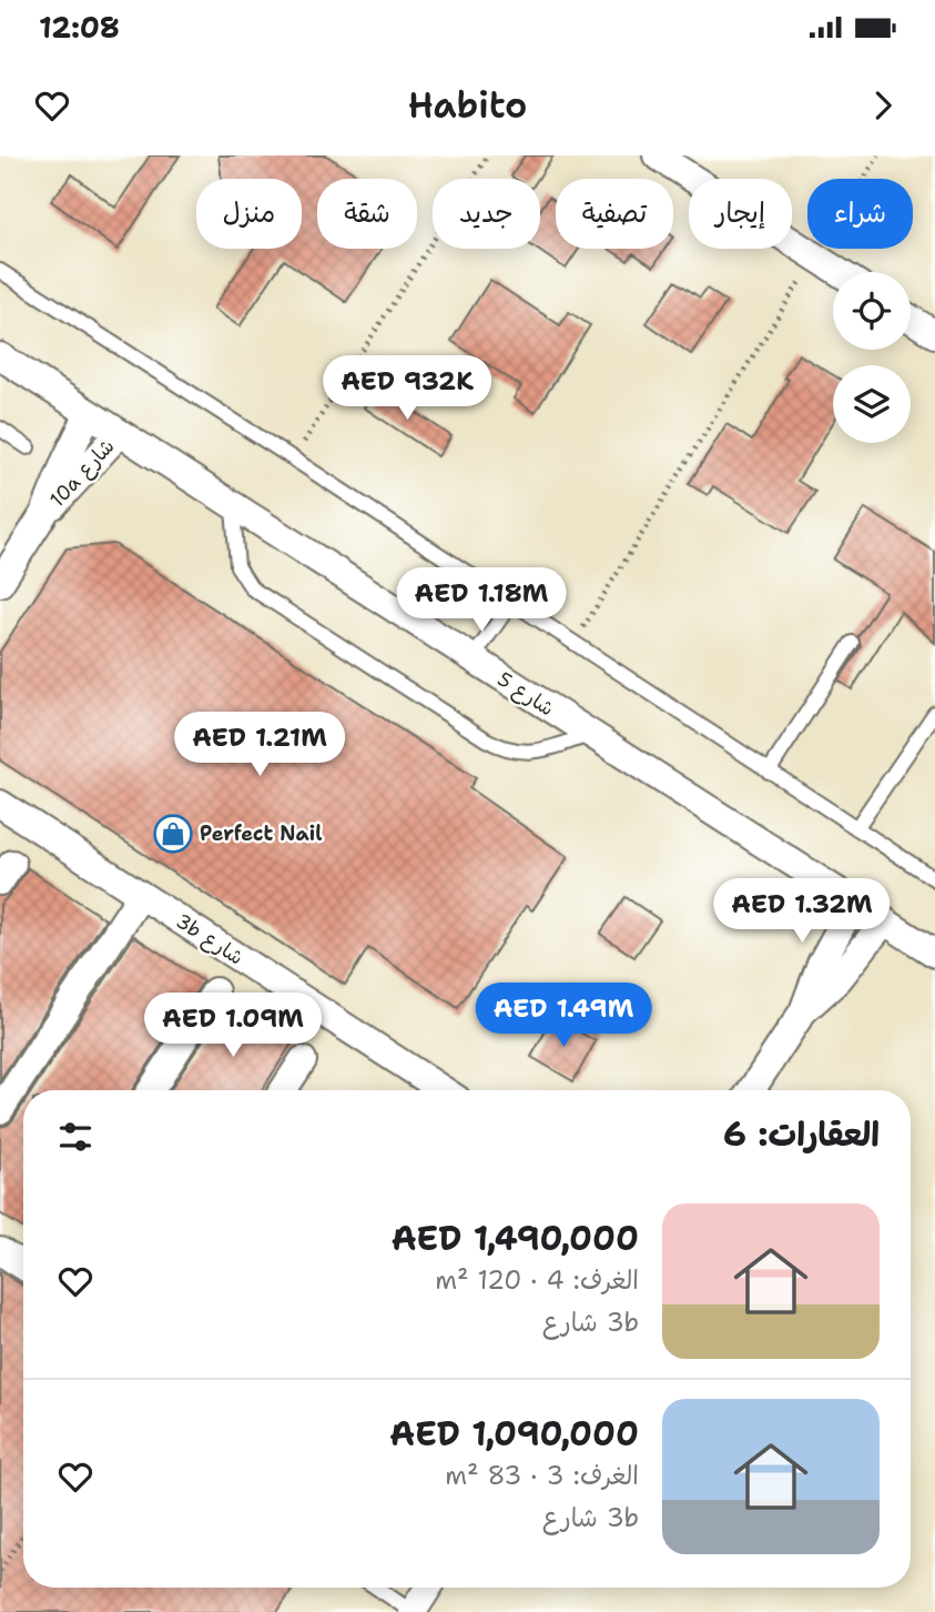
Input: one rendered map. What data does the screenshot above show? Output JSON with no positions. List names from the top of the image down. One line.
{"streets":{"street":["10a شارع","شارع 5","3b شارع"]},"crossings":[["10a شارع","شارع 5"]],"places":{"shop":["Perfect Nail"]},"page":{"status":"12:08","header":"Habito","chip":["شراء","إيجار","تصفية","جديد","شقة","منزل"],"price":["AED 932K","AED 1.18M","AED 1.21M","AED 1.32M","AED 1.49M","AED 1.09M"],"heading":"العقارات: 6","list":[{"name":"AED 1,490,000","note":"الغرف: 4 · 120 m² · 3b شارع"},{"name":"AED 1,090,000","note":"الغرف: 3 · 83 m² · 3b شارع"}]}}
